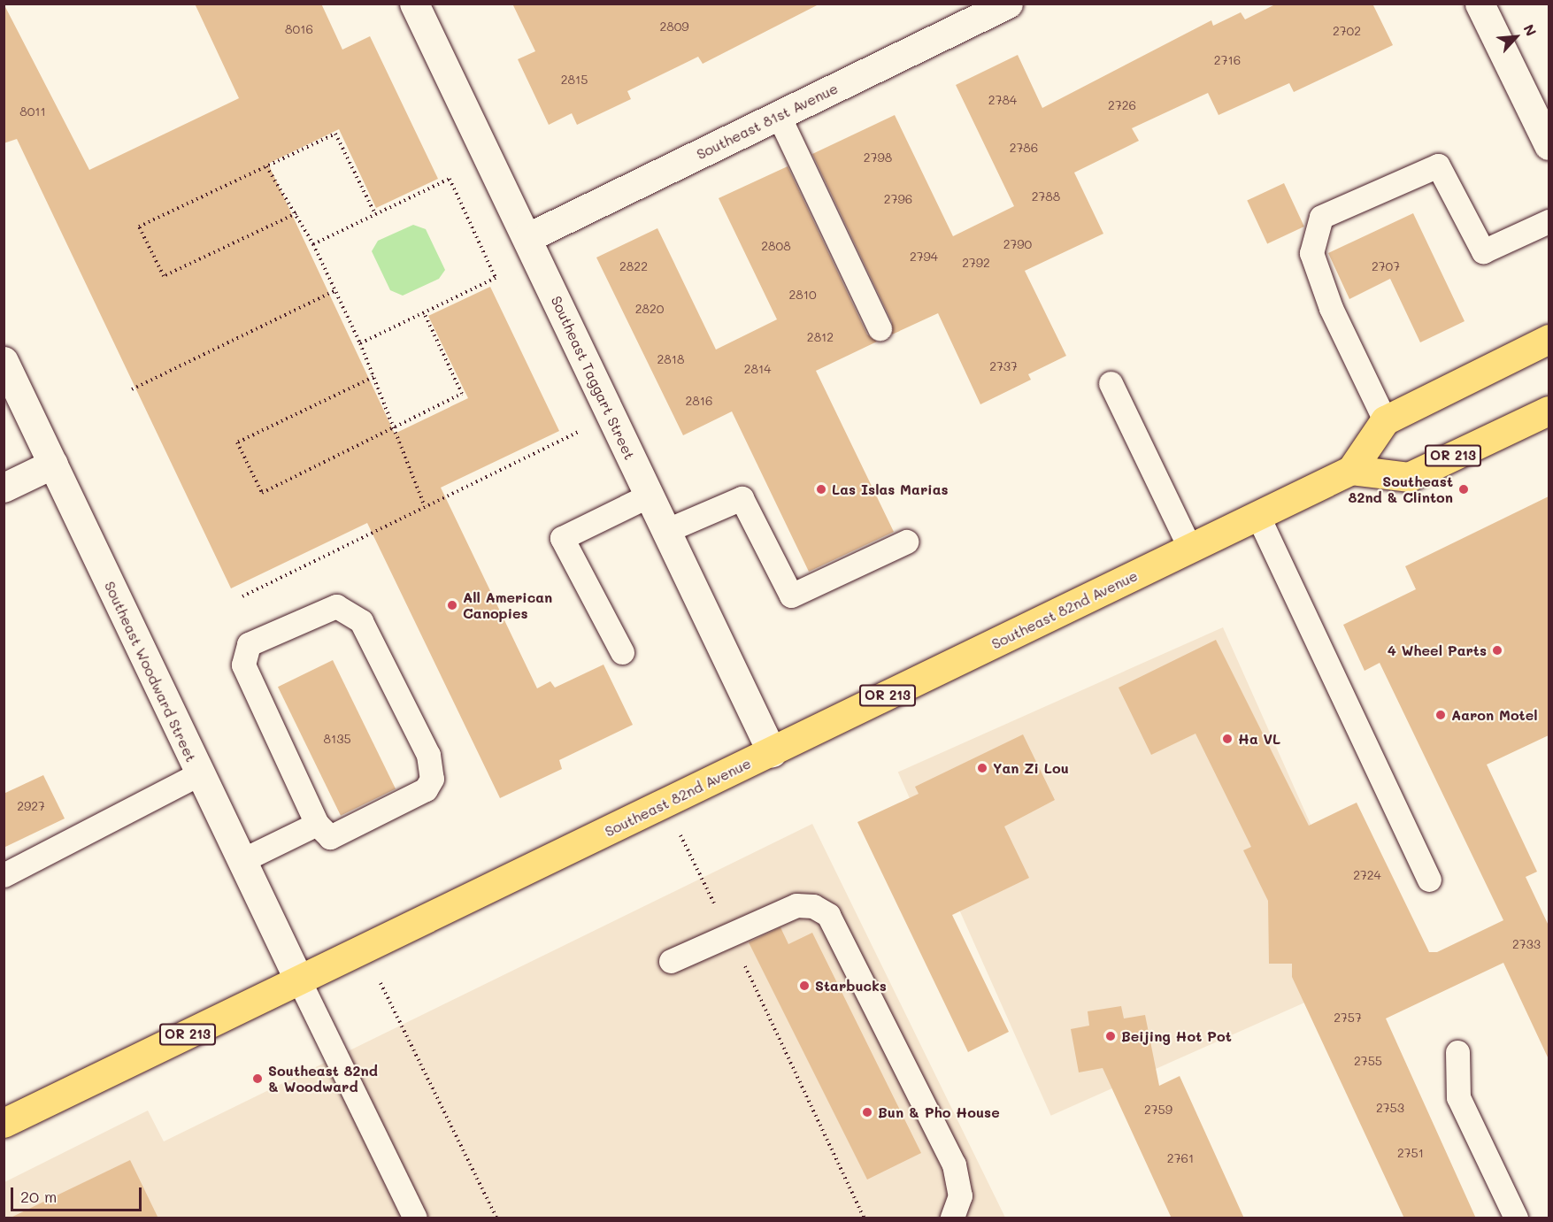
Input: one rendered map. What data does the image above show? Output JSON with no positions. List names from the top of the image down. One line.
{"streets":{"main road":["OR 213","Southeast 82nd Avenue"],"street":["Southeast 81st Avenue","Southeast Taggart Street","Southeast Woodward Street"]},"crossings":[["Southeast 81st Avenue","Southeast Taggart Street"],["Southeast Taggart Street","Southeast 82nd Avenue"],["OR 213","Southeast 82nd Avenue"],["Southeast 82nd Avenue","Southeast Woodward Street"]],"places":["Las Islas Marias","Southeast 82nd & Clinton","All American Canopies","4 Wheel Parts","Aaron Motel","Ha VL","Yan Zi Lou","Starbucks","Beijing Hot Pot","Southeast 82nd & Woodward","Bun & Pho House"],"house_numbers":["2809","8016","2702","2716","2815","2784","2726","8011","2786","2798","2788","2796","2790","2808","2794","2792","2822","2707","2810","2820","2812","2818","2737","2814","2816","8135","2927","2724","2733","2757","2755","2753","2759","2751","2761"],"scale_bar":"20 m","north":"top right"}
